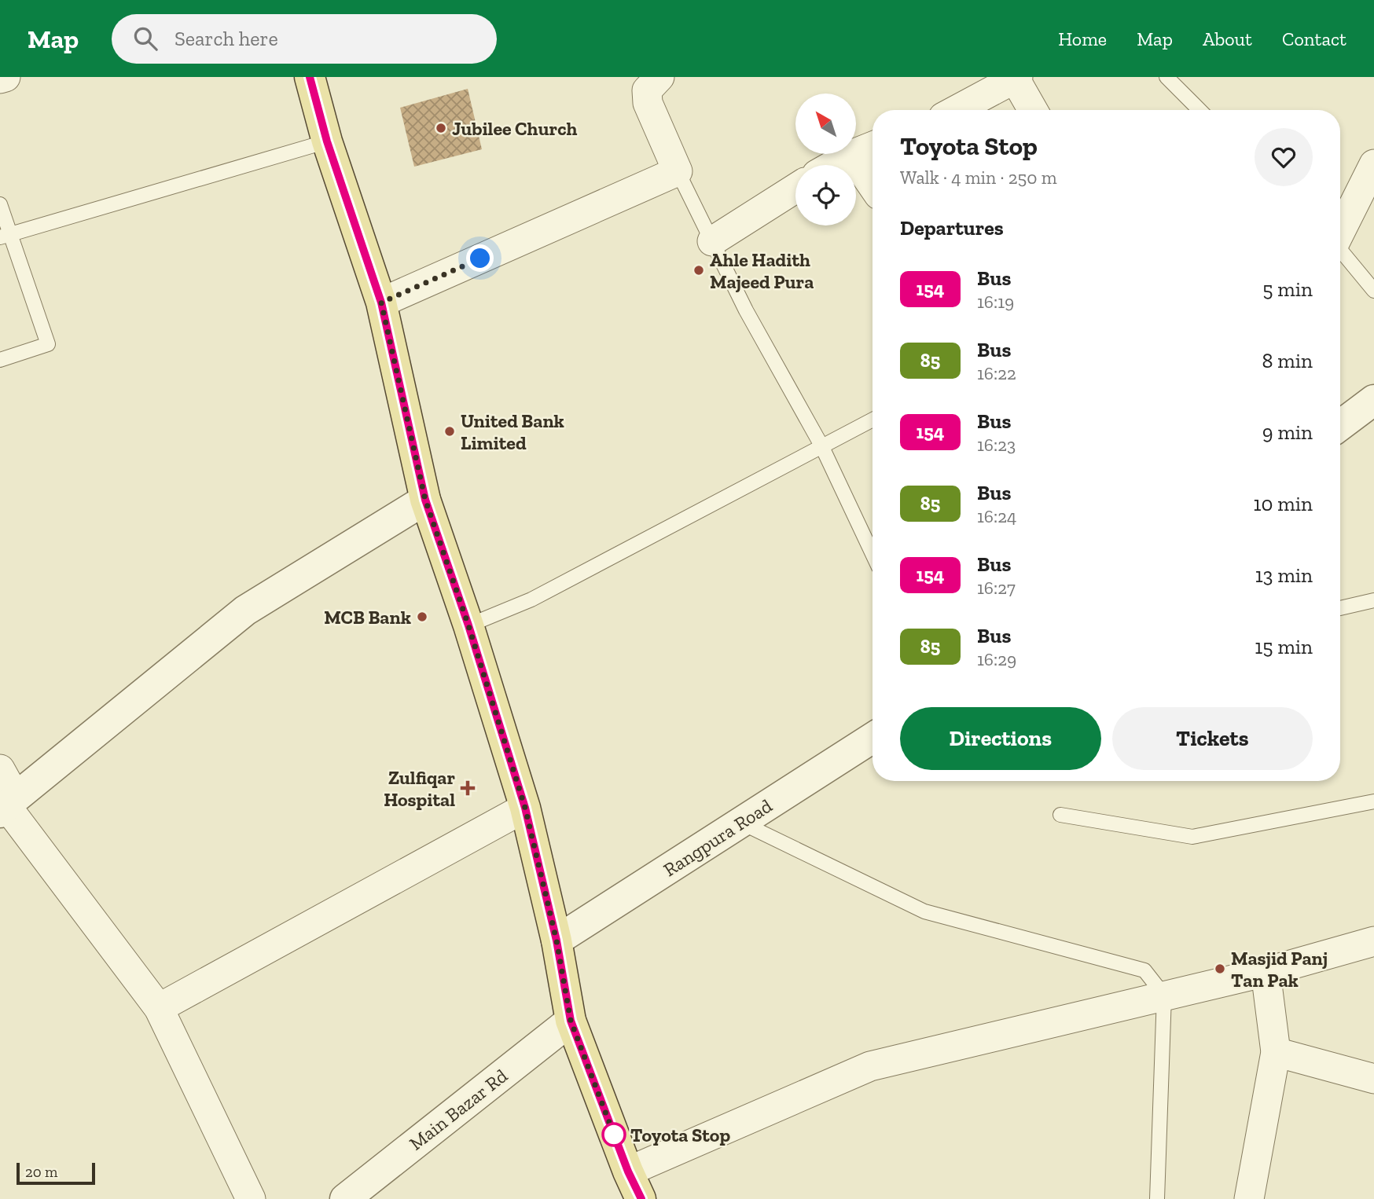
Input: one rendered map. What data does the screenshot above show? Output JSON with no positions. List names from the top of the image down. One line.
{"streets":{"street":["Rangpura Road","Main Bazar Rd"]},"places":{"other":["Jubilee Church","Ahle Hadith Majeed Pura","United Bank Limited","MCB Bank","Masjid Panj Tan Pak","Toyota Stop"],"health":["Zulfiqar Hospital"]},"lines":["bus line 154"],"scale_bar":"20 m","north":"top left","page":{"header":"Map","search":"Search here","nav":["Home","Map","About","Contact"],"heading":[["Toyota Stop","Walk · 4 min · 250 m"],"Departures"],"list":[{"mark":"154","name":"Bus","note":"16:19","value":"5 min"},{"mark":"85","name":"Bus","note":"16:22","value":"8 min"},{"mark":"154","name":"Bus","note":"16:23","value":"9 min"},{"mark":"85","name":"Bus","note":"16:24","value":"10 min"},{"mark":"154","name":"Bus","note":"16:27","value":"13 min"},{"mark":"85","name":"Bus","note":"16:29","value":"15 min"}],"buttons":["Directions","Tickets"],"scale":"20 m"}}
